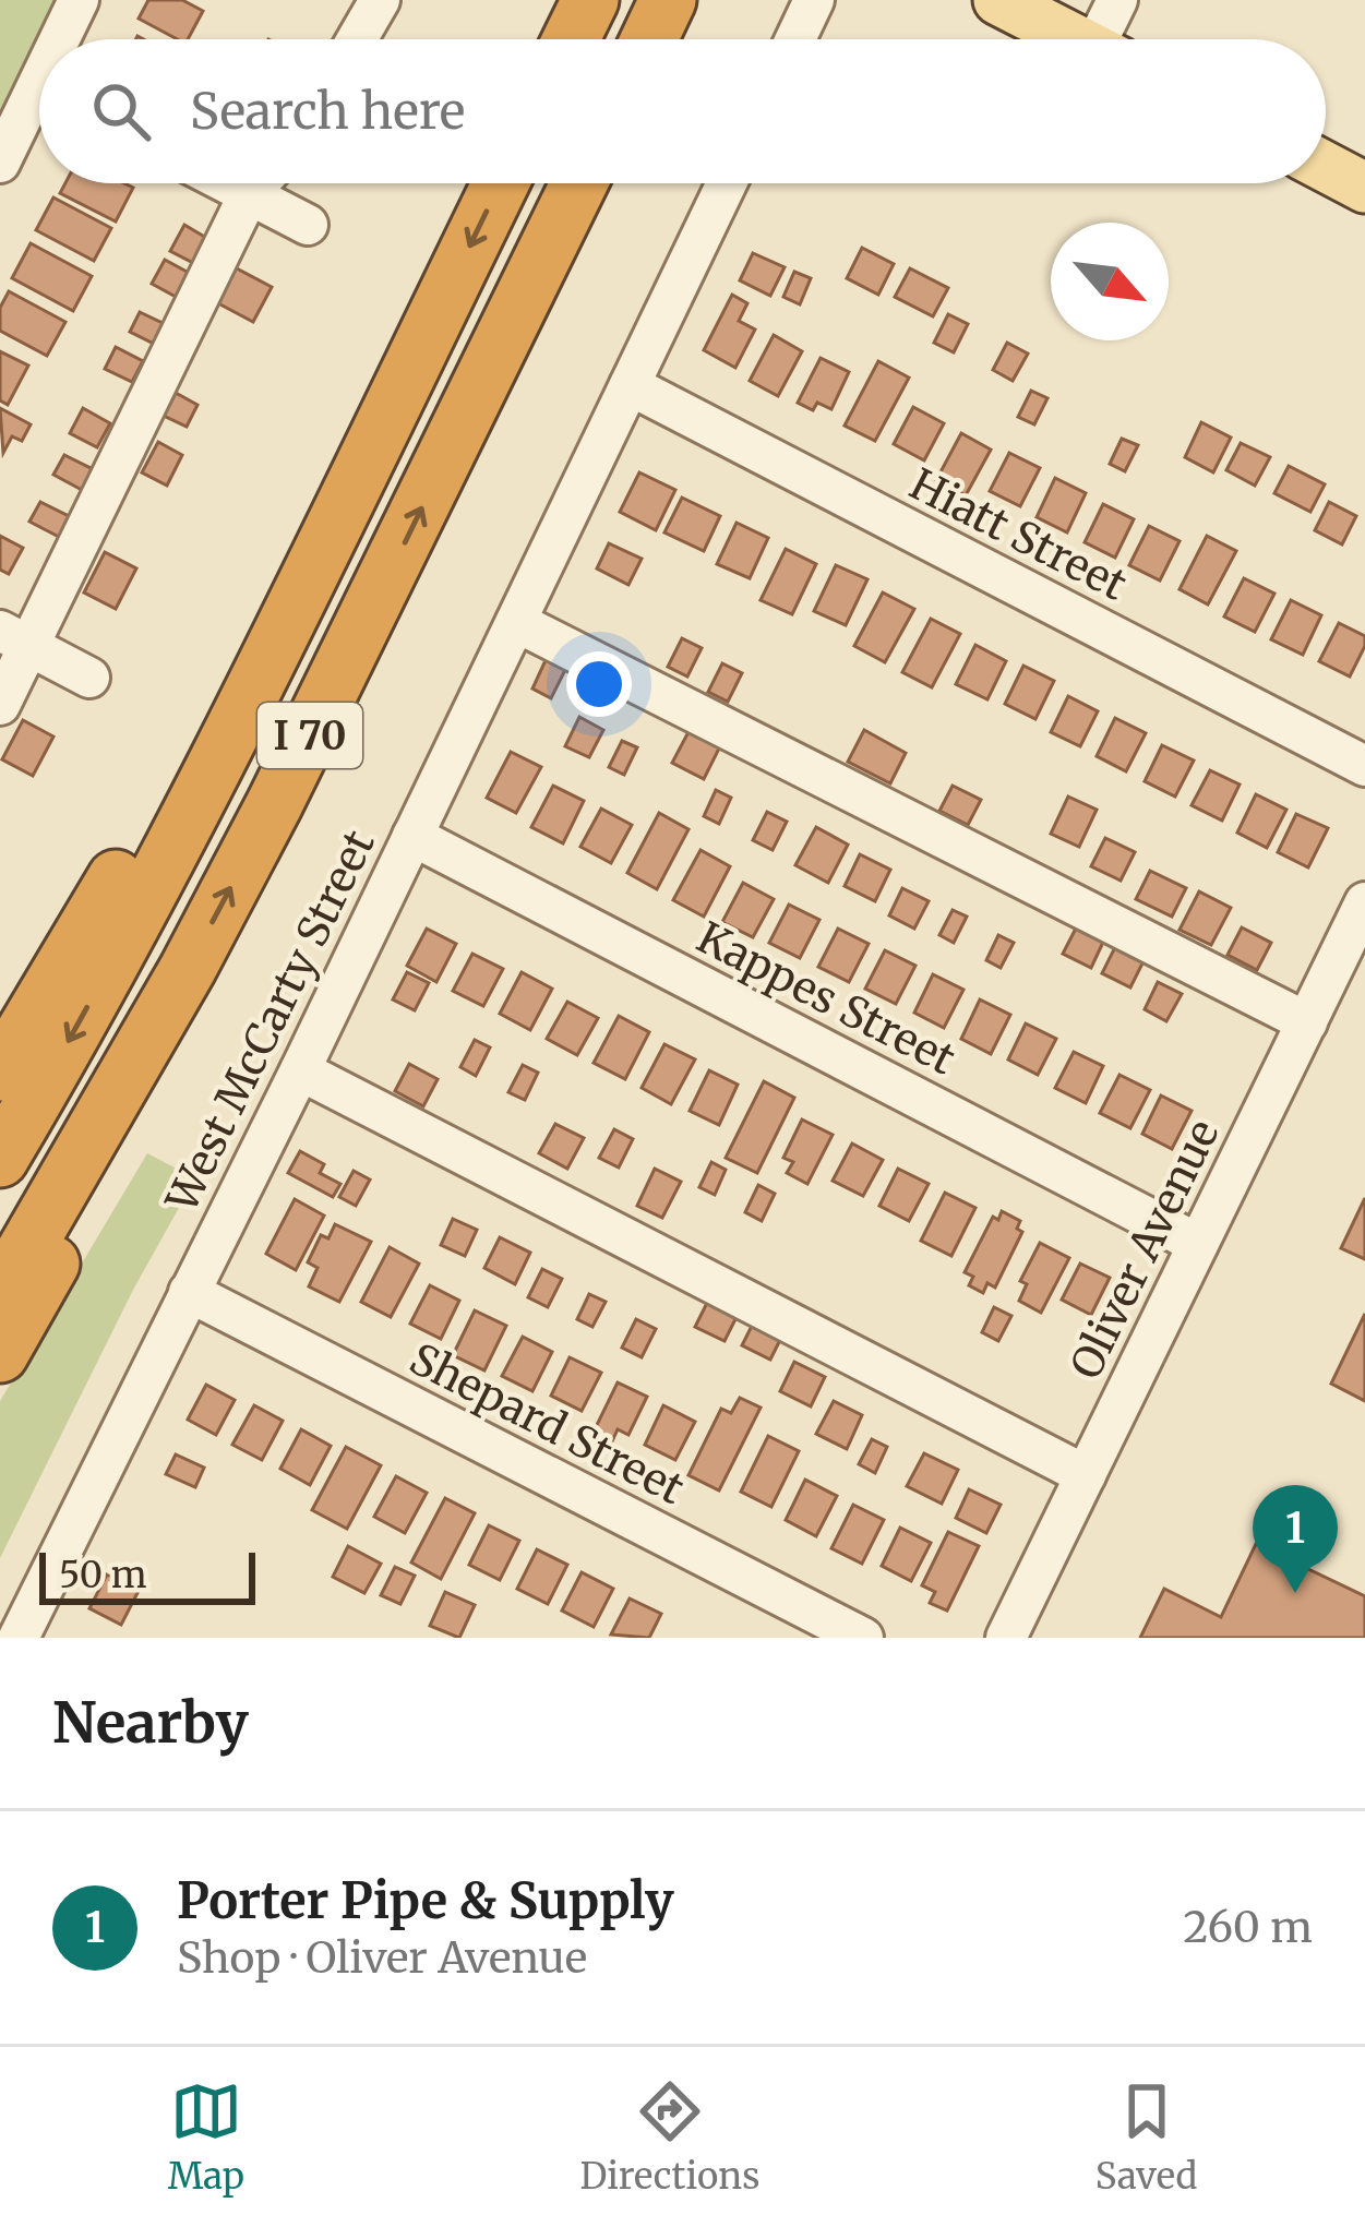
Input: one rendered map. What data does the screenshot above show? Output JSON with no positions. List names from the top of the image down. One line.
{"streets":{"highway":["I 70"],"street":["Hiatt Street","Kappes Street","West McCarty Street","Oliver Avenue","Shepard Street"]},"crossings":[["Hiatt Street","West McCarty Street"],["Kappes Street","West McCarty Street"],["Kappes Street","Oliver Avenue"],["West McCarty Street","Shepard Street"]],"scale_bar":"50 m","north":"bottom right","page":{"search":"Search here","pins":"1","scale":"50 m","heading":"Nearby","list":[{"mark":"1","name":"Porter Pipe & Supply","note":"Shop · Oliver Avenue","value":"260 m"}],"nav":["Map","Directions","Saved"]}}
